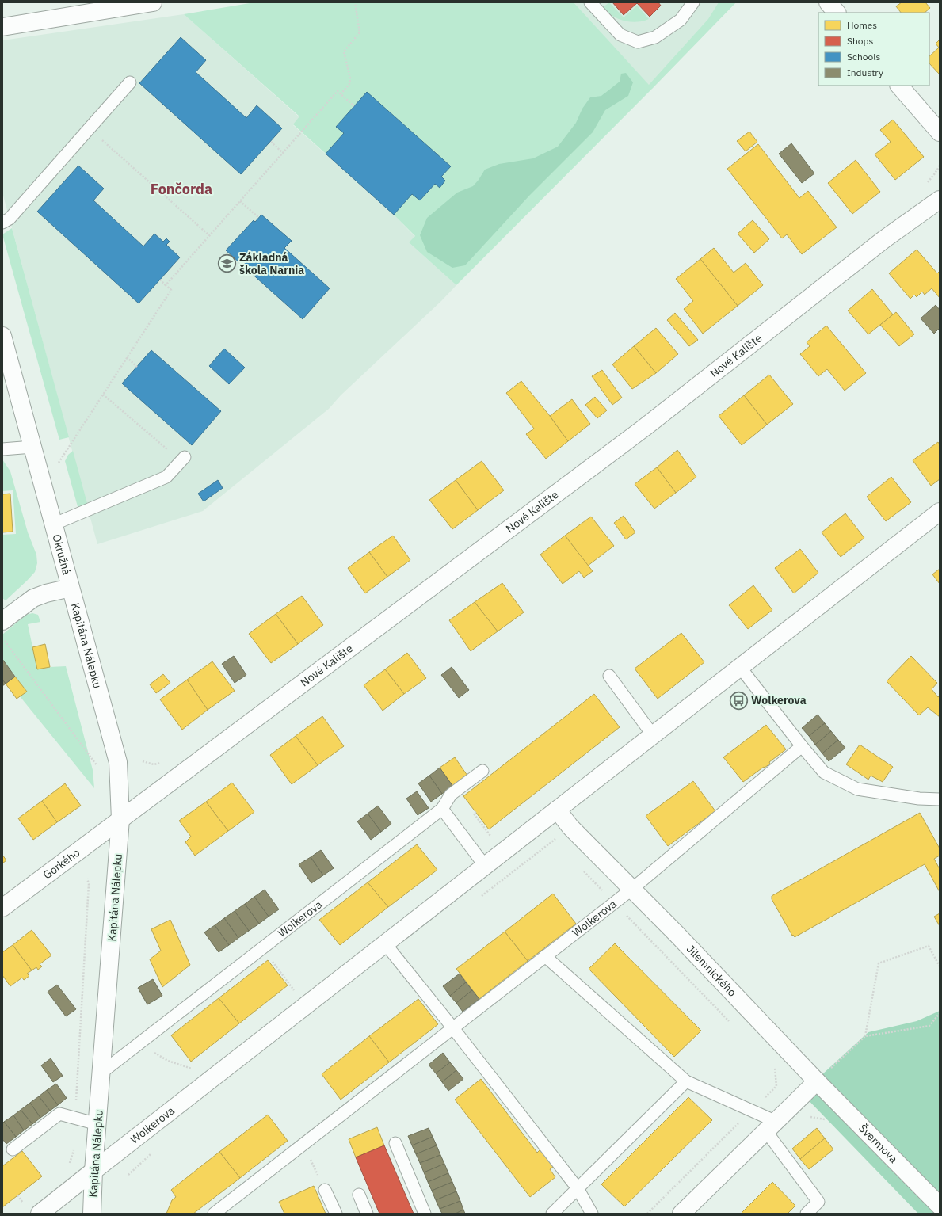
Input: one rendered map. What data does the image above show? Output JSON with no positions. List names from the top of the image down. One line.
{"streets":{"street":["Nové Kalište","Okružná","Kapitána Nálepku","Gorkého","Wolkerova","Jilemnického","Švermova"]},"crossings":[["Nové Kalište","Kapitána Nálepku"],["Nové Kalište","Gorkého"],["Okružná","Kapitána Nálepku"],["Kapitána Nálepku","Gorkého"],["Kapitána Nálepku","Wolkerova"],["Wolkerova","Jilemnického"],["Jilemnického","Švermova"]],"districts":["Fončorda"],"places":{"school or university":["Základná škola Narnia"],"bus stop":["Wolkerova"]},"legend":["Homes","Shops","Schools","Industry"]}
